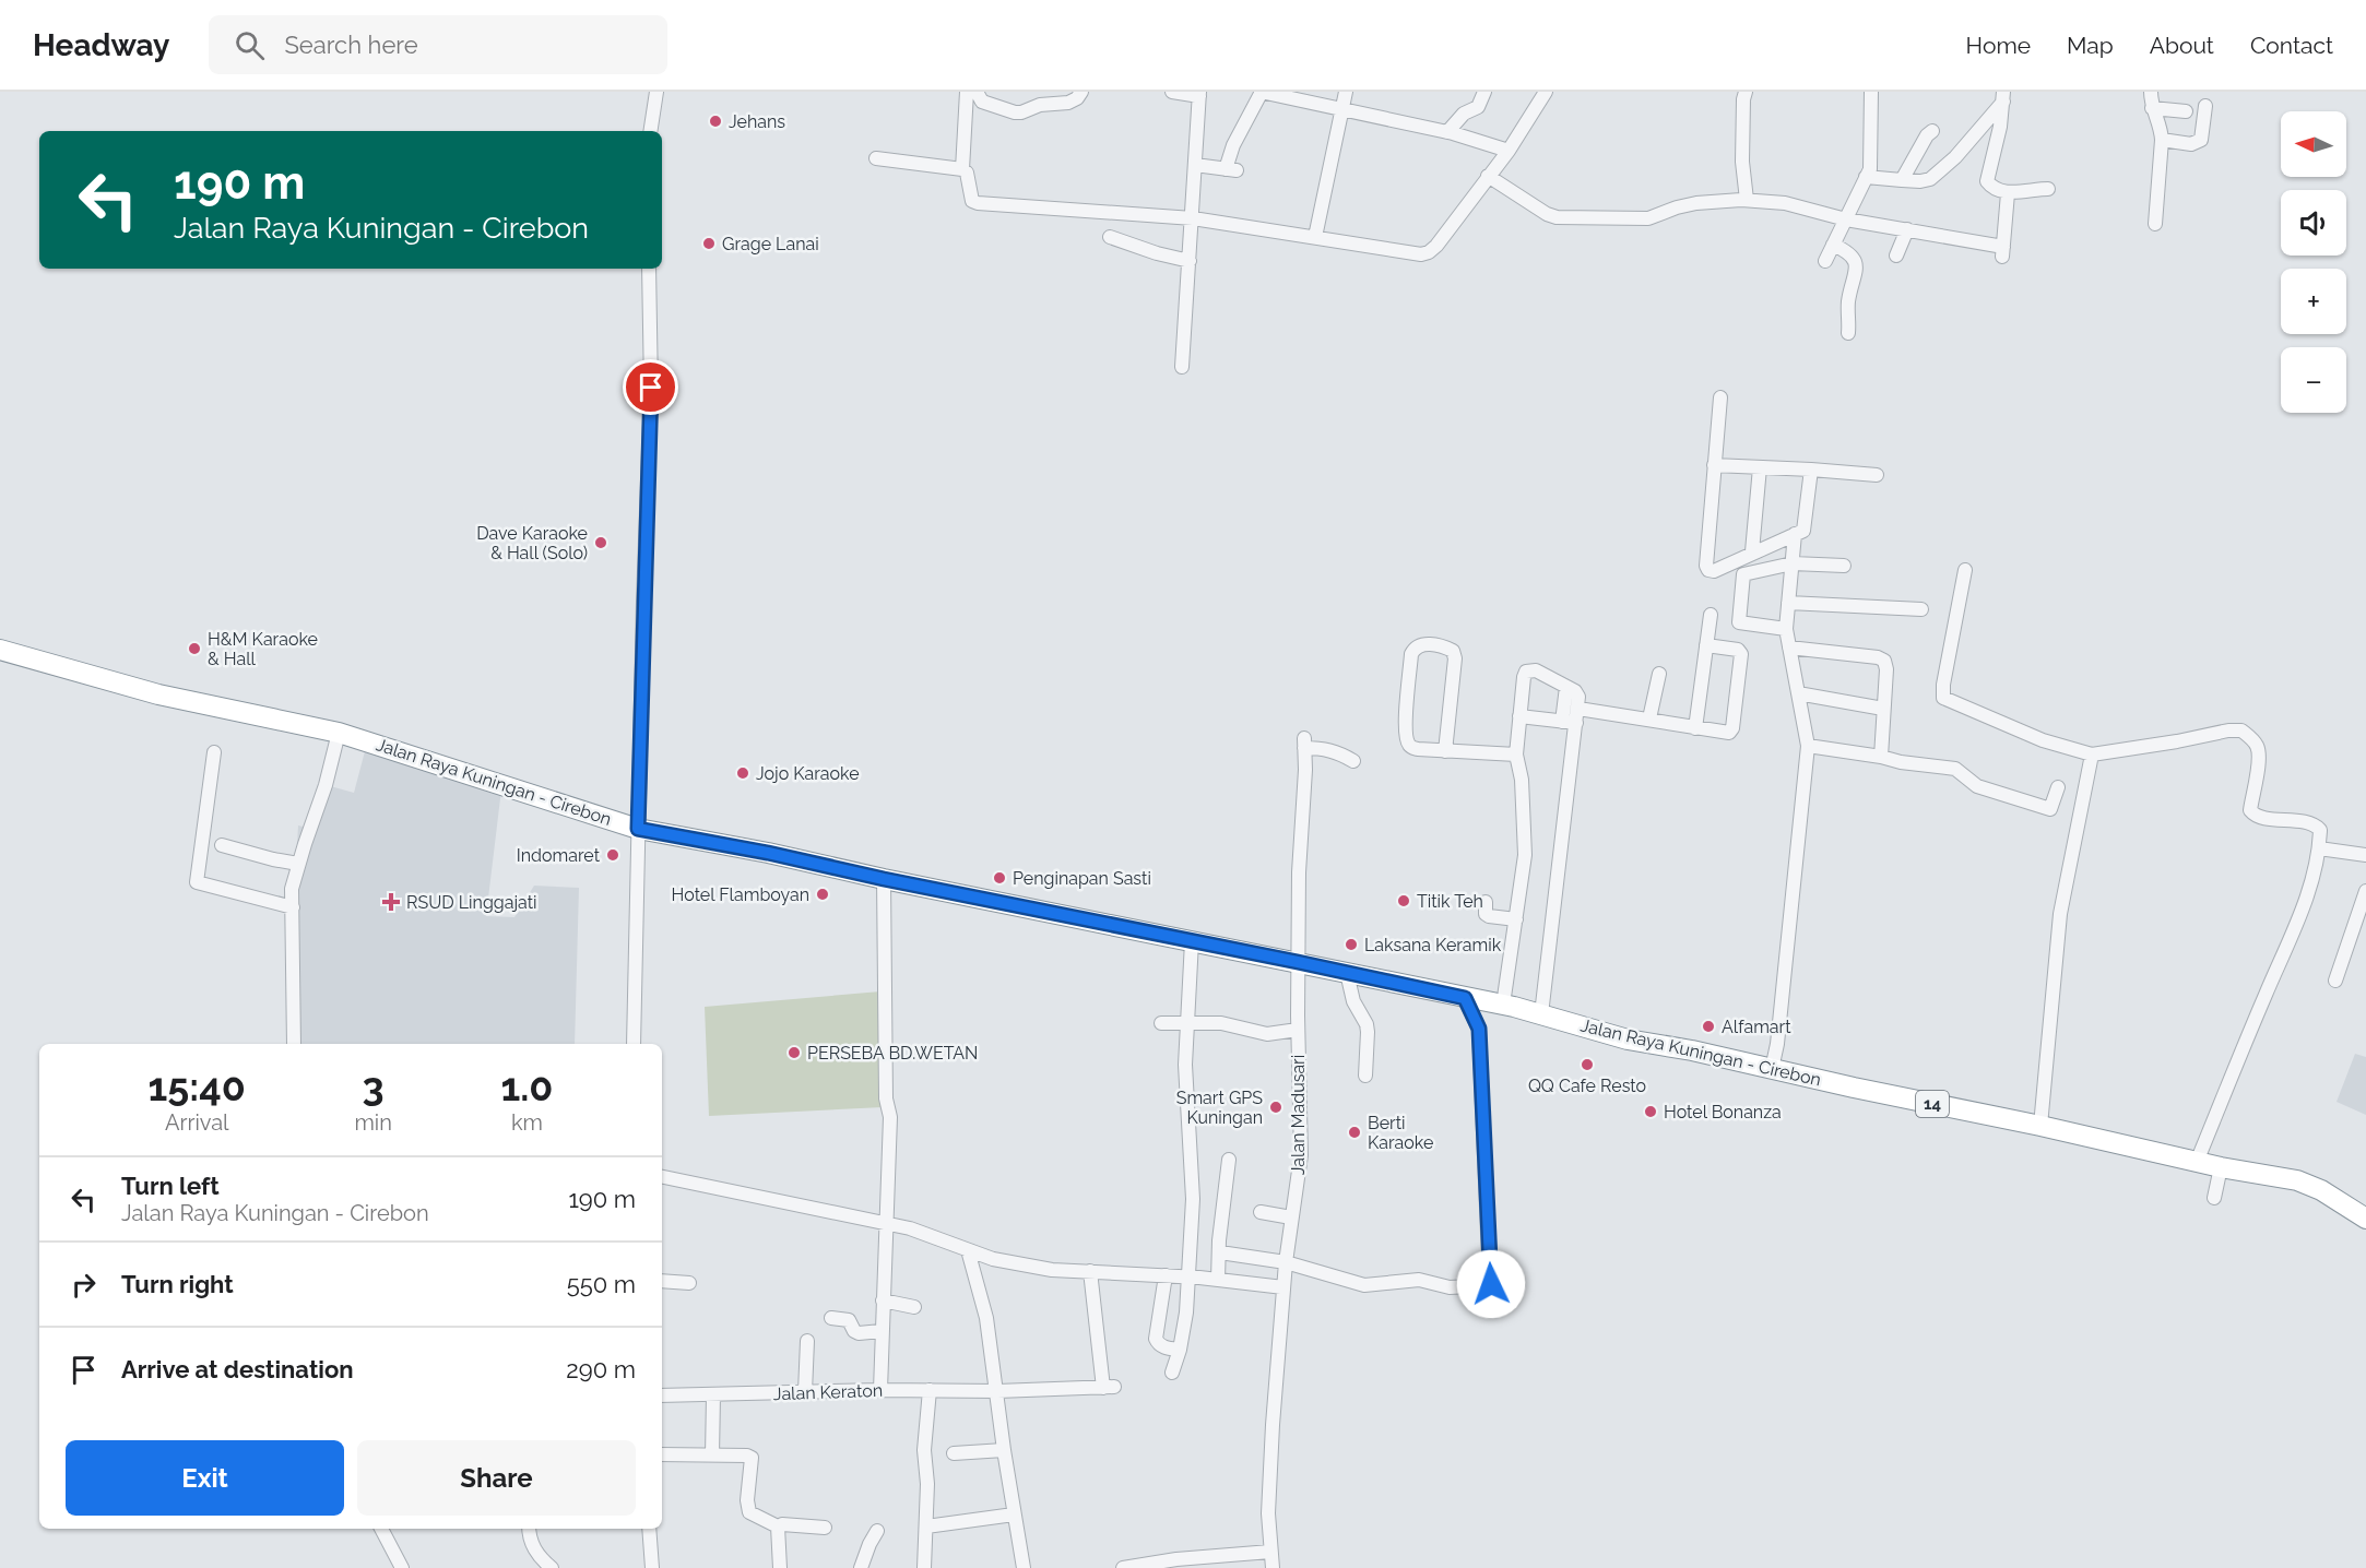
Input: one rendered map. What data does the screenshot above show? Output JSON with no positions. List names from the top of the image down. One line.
{"streets":{"highway":["Jalan Raya Kuningan - Cirebon","14"],"street":["Jalan Madusari","Jalan Keraton"]},"crossings":[["Jalan Raya Kuningan - Cirebon","Jalan Madusari"]],"places":{"other":["Jehans","Grage Lanai","Dave Karaoke & Hall (Solo)","H&M Karaoke & Hall","Jojo Karaoke","Indomaret","Penginapan Sasti","Hotel Flamboyan","Titik Teh","Laksana Keramik","Alfamart","PERSEBA BD.WETAN","QQ Cafe Resto","Smart GPS Kuningan","Hotel Bonanza","Berti Karaoke"],"health":["RSUD Linggajati"]},"north":"left","page":{"header":"Headway","search":"Search here","nav":["Home","Map","About","Contact"],"map_buttons":["+","−"],"turn":["190 m","Jalan Raya Kuningan - Cirebon"],"eta":["15:40","Arrival","3","min","1.0","km"],"list":[{"name":"Turn left","note":"Jalan Raya Kuningan - Cirebon","value":"190 m"},{"name":"Turn right","value":"550 m"},{"name":"Arrive at destination","value":"290 m"}],"buttons":["Exit","Share"]}}
